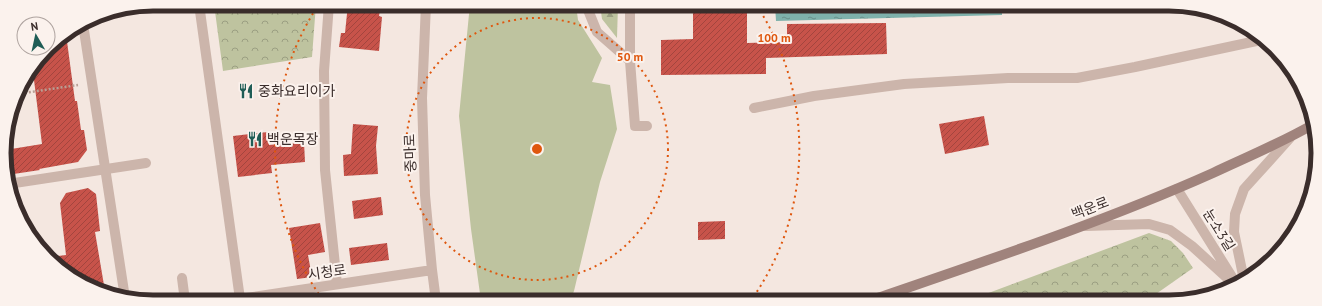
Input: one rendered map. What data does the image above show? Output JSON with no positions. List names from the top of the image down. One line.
{"streets":{"main road":["백운로"],"street":["중마로","눈소3길","시청로"]},"crossings":[["중마로","시청로"],["백운로","눈소3길"]],"places":{"restaurant":["중화요리이가","백운목장"]},"north":"top","rings":["100 m","50 m"]}
